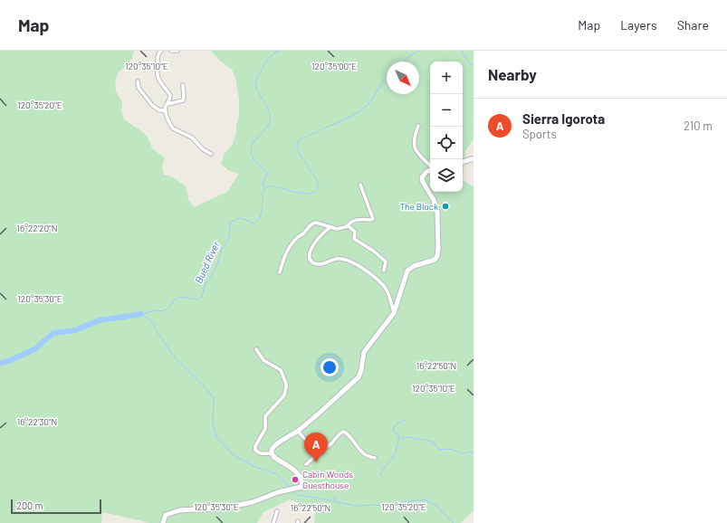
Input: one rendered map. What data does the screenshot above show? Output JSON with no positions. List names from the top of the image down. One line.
{"water":["Bued River"],"places":["The Block","Cabin Woods Guesthouse"],"scale_bar":"200 m","north":"bottom right","page":{"header":"Map","nav":["Map","Layers","Share"],"heading":"Nearby","map_buttons":["+","−"],"list":[{"mark":"A","name":"Sierra Igorota","note":"Sports","value":"210 m"}],"pins":"A","scale":"200 m"},"coordinates":["120°35'10\"E","120°35'00\"E","120°35'20\"E","16°22'20\"N","120°35'30\"E","16°22'50\"N","16°22'30\"N"]}
